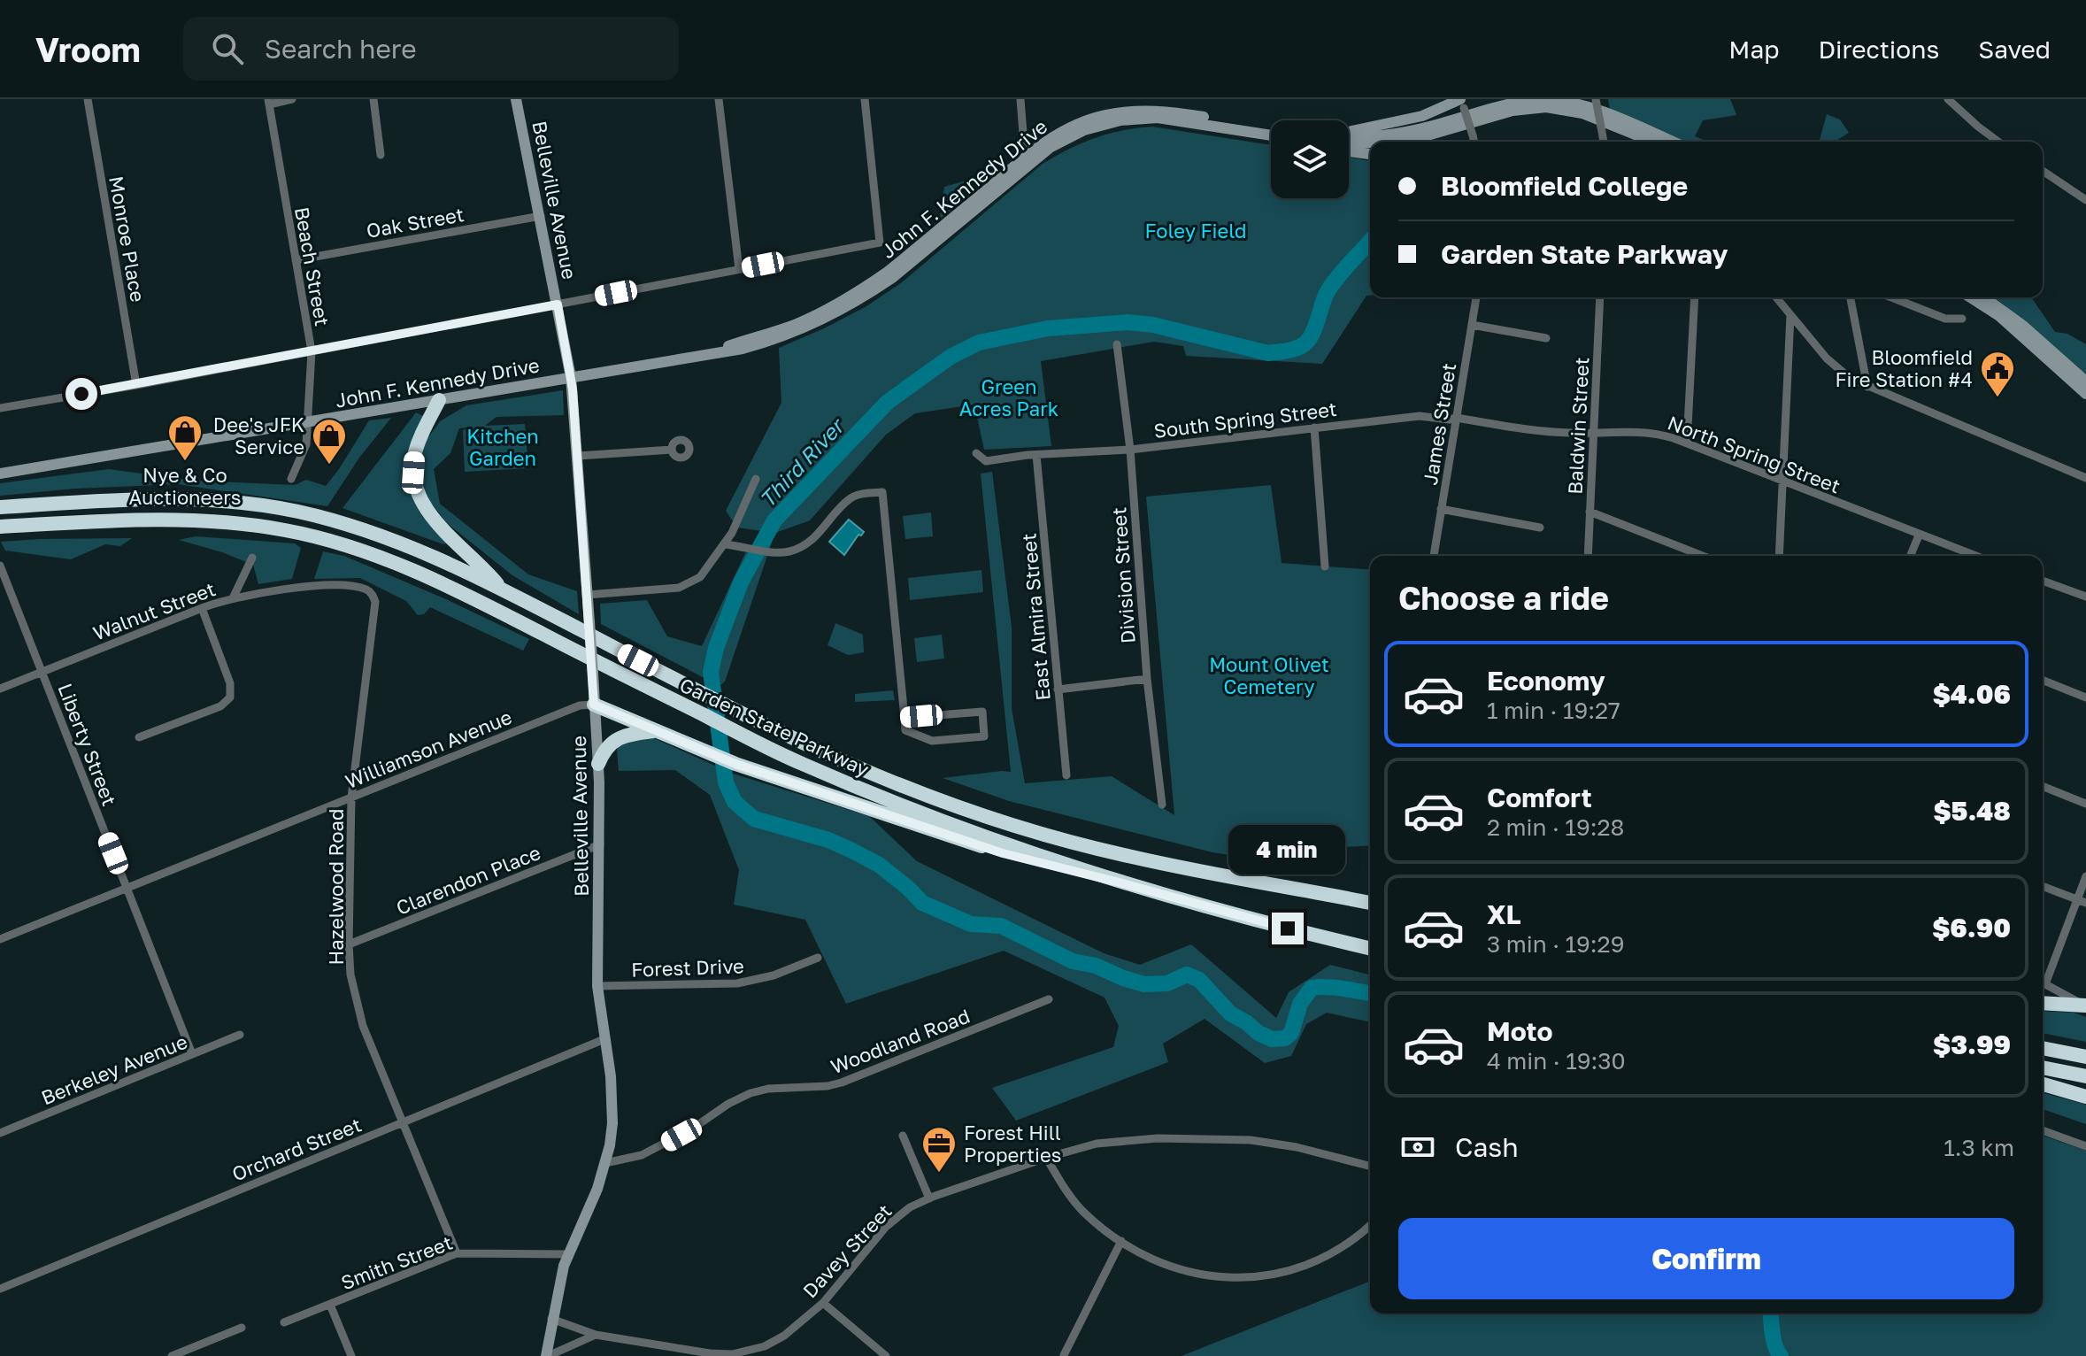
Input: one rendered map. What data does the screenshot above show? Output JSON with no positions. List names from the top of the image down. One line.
{"streets":{"highway":["Garden State Parkway"],"main road":["John F. Kennedy Drive","Belleville Avenue"],"street":["Oak Street","Monroe Place","Beach Street","South Spring Street","James Street","Baldwin Street","North Spring Street","Division Street","Walnut Street","East Almira Street","Liberty Street","Williamson Avenue","Clarendon Place","Hazelwood Road","Forest Drive","Woodland Road","Berkeley Avenue","Orchard Street","Davey Street","Smith Street"]},"crossings":[["John F. Kennedy Drive","Belleville Avenue"],["John F. Kennedy Drive","Beach Street"],["Belleville Avenue","Oak Street"],["Belleville Avenue","Williamson Avenue"],["Belleville Avenue","Clarendon Place"],["Belleville Avenue","Forest Drive"],["Belleville Avenue","Woodland Road"],["Belleville Avenue","Orchard Street"],["Belleville Avenue","Davey Street"],["Belleville Avenue","Smith Street"],["Oak Street","Beach Street"],["South Spring Street","James Street"],["South Spring Street","North Spring Street"],["South Spring Street","Division Street"],["South Spring Street","East Almira Street"],["James Street","North Spring Street"],["Baldwin Street","North Spring Street"],["Walnut Street","Liberty Street"],["Walnut Street","Hazelwood Road"],["Liberty Street","Williamson Avenue"],["Liberty Street","Berkeley Avenue"],["Williamson Avenue","Hazelwood Road"],["Clarendon Place","Hazelwood Road"],["Hazelwood Road","Orchard Street"],["Hazelwood Road","Smith Street"]],"water":["Third River"],"parks":["Foley Field","Green Acres Park","Kitchen Garden","Mount Olivet Cemetery"],"places":{"public building":["Bloomfield Fire Station #4"],"shop":["Nye & Co Auctioneers","Dee's JFK Service"],"office":["Forest Hill Properties"]},"page":{"header":"Vroom","search":"Search here","nav":["Map","Directions","Saved"],"banner":["Bloomfield College","Garden State Parkway"],"heading":"Choose a ride","list":[{"name":"Economy","note":"1 min · 19:27","value":"$4.06"},{"name":"Comfort","note":"2 min · 19:28","value":"$5.48"},{"name":"XL","note":"3 min · 19:29","value":"$6.90"},{"name":"Moto","note":"4 min · 19:30","value":"$3.99"}],"bubble":"4 min","pay":["Cash","1.3 km"],"buttons":"Confirm"}}
